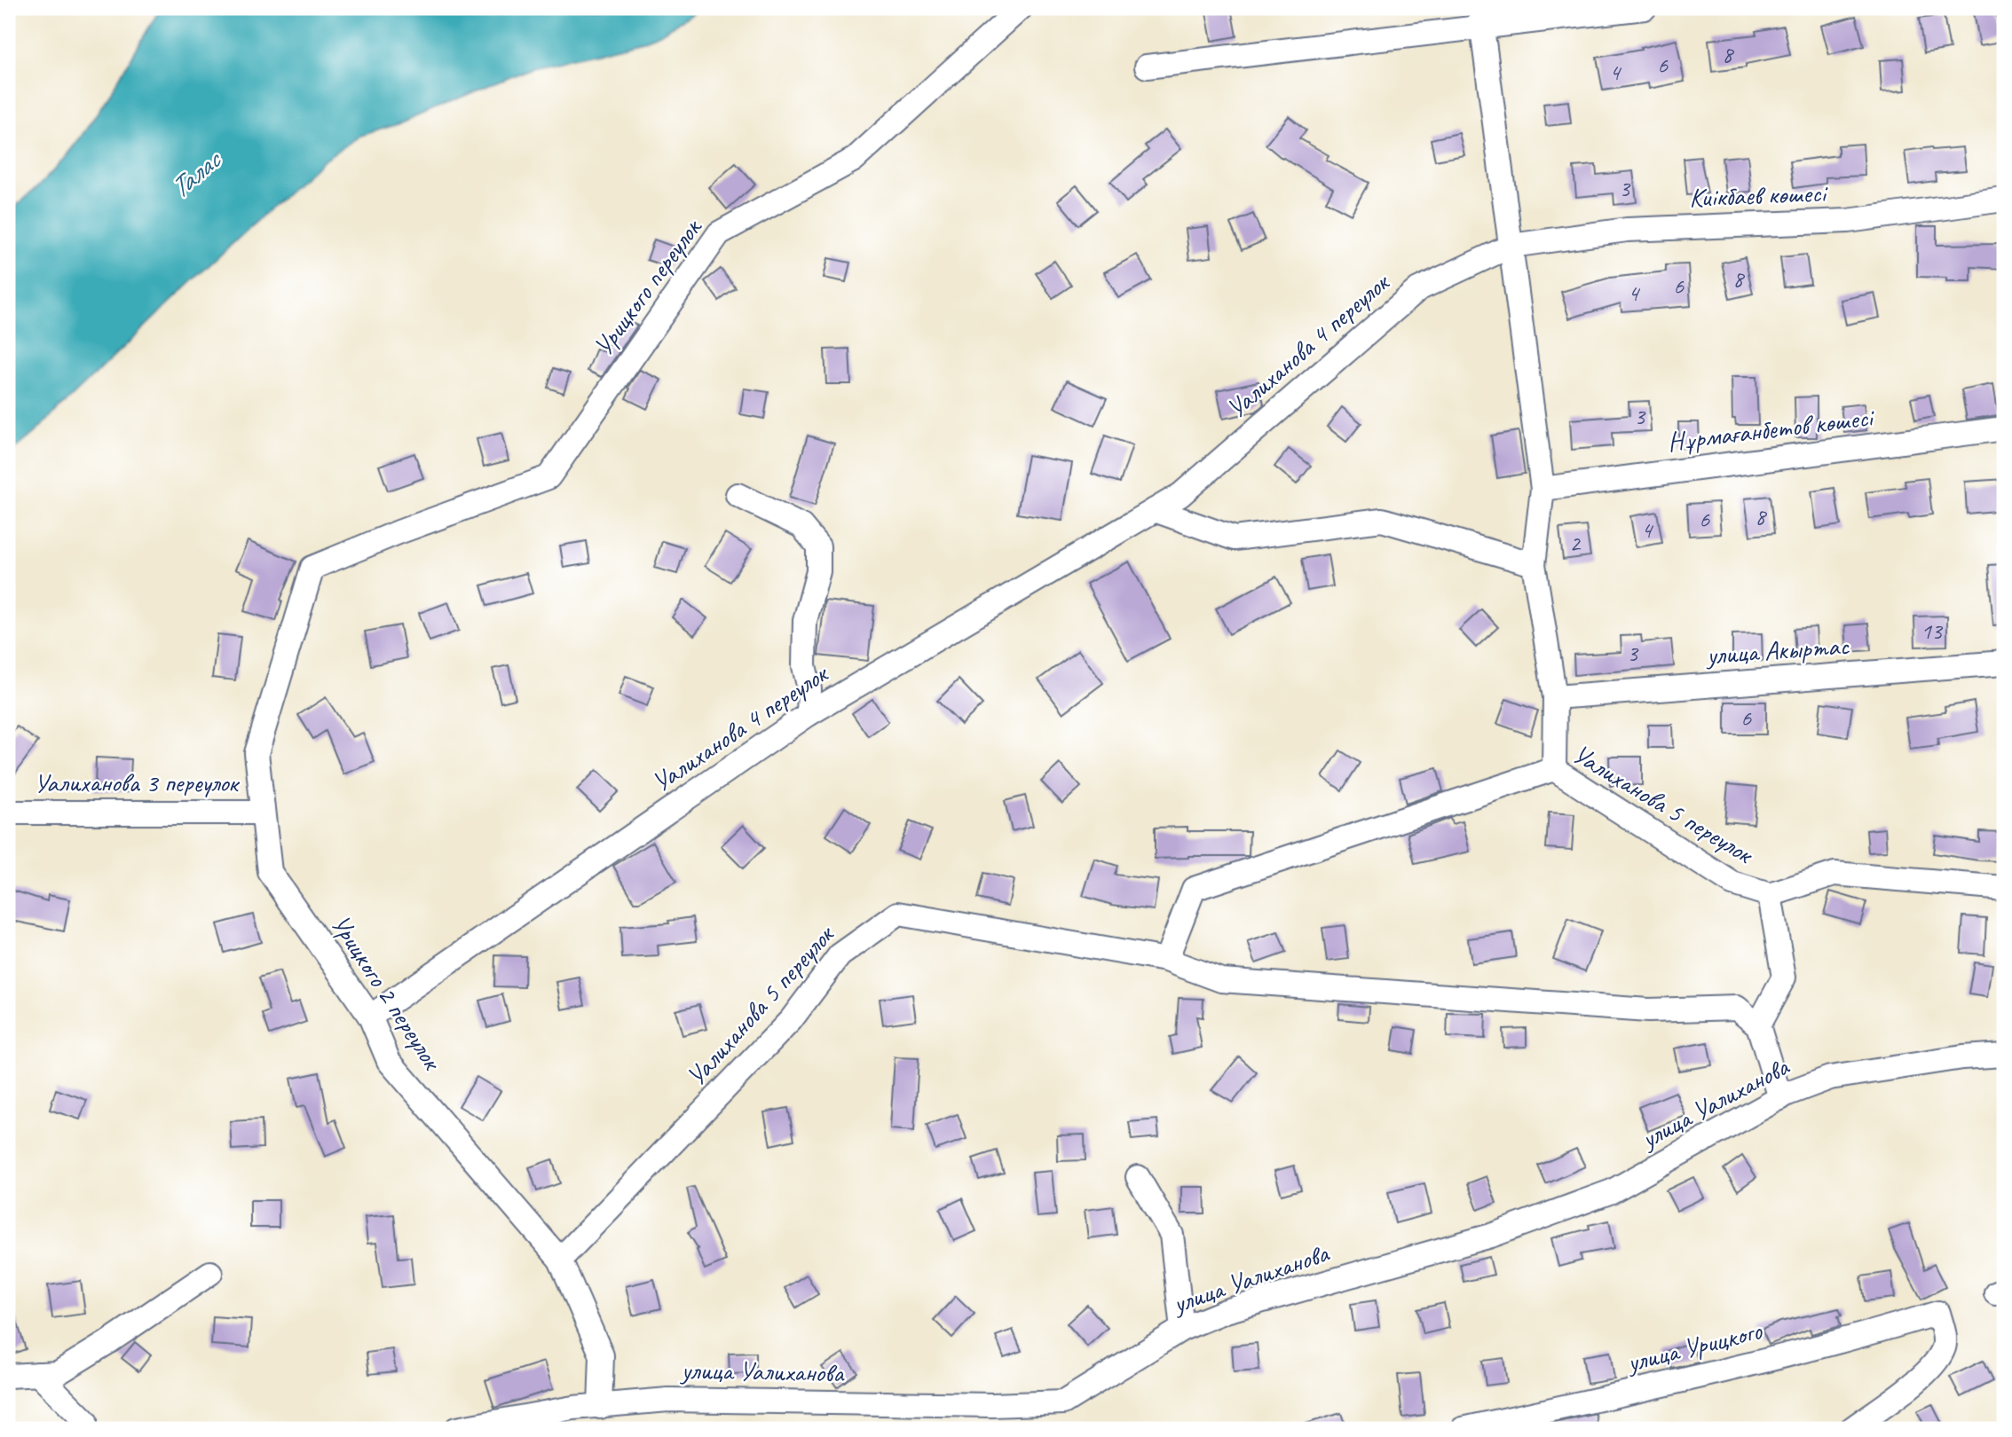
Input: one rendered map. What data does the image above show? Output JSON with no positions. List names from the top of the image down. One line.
{"streets":{"street":["Киікбаев көшесі","Урицкого переулок","Уалиханова 4 переулок","Нұрмағанбетов көшесі","улица Акыртас","Уалиханова 3 переулок","Уалиханова 5 переулок","Урицкого 2 переулок","улица Уалиханова","улица Урицкого"]},"crossings":[["Киікбаев көшесі","Уалиханова 4 переулок"],["Урицкого переулок","Урицкого 2 переулок"],["Уалиханова 4 переулок","Урицкого 2 переулок"],["Уалиханова 3 переулок","Урицкого 2 переулок"],["Уалиханова 5 переулок","Урицкого 2 переулок"],["Урицкого 2 переулок","улица Уалиханова"]],"water":["Талас"],"house_numbers":["8","6","4","3","8","6","4","3","8","6","4","2","13","3","6"]}
